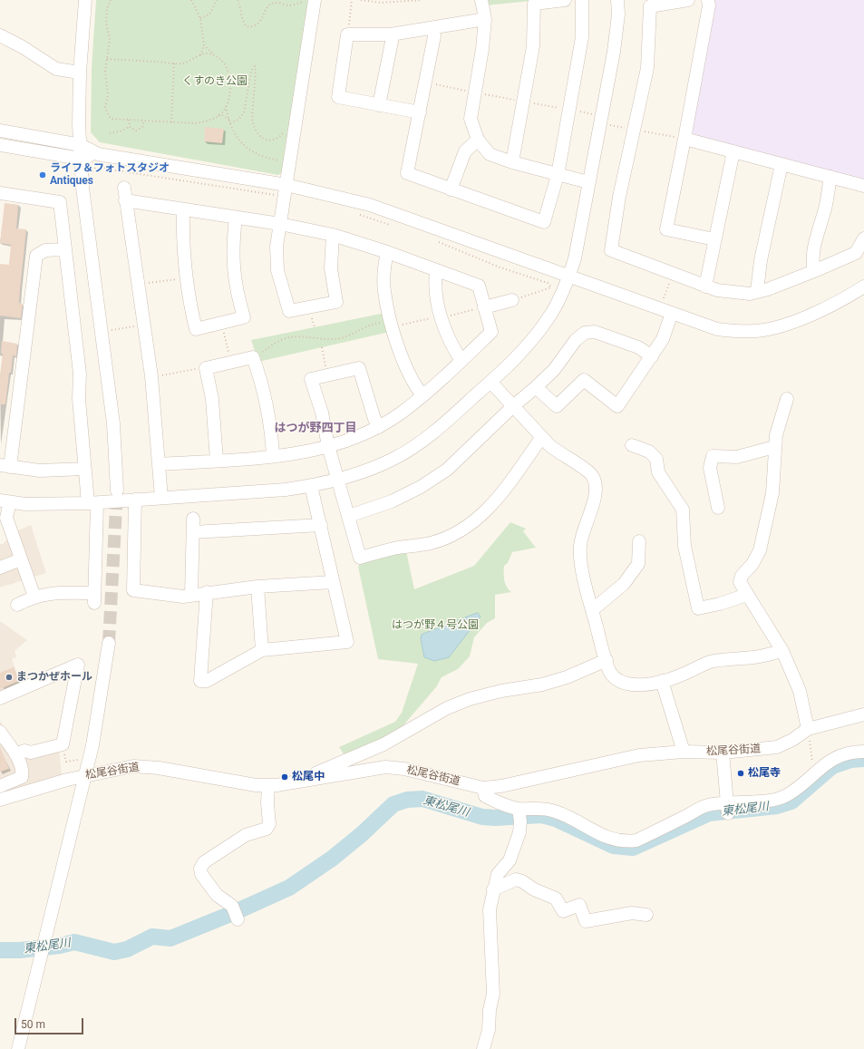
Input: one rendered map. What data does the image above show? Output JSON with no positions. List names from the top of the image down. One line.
{"streets":{"street":["松尾谷街道"]},"districts":["はつが野四丁目"],"water":["東松尾川"],"parks":["くすのき公園","はつが野４号公園"],"places":["ライフ＆フォトスタジオ Antiques","まつかぜホール","松尾寺","松尾中"],"scale_bar":"50 m"}
